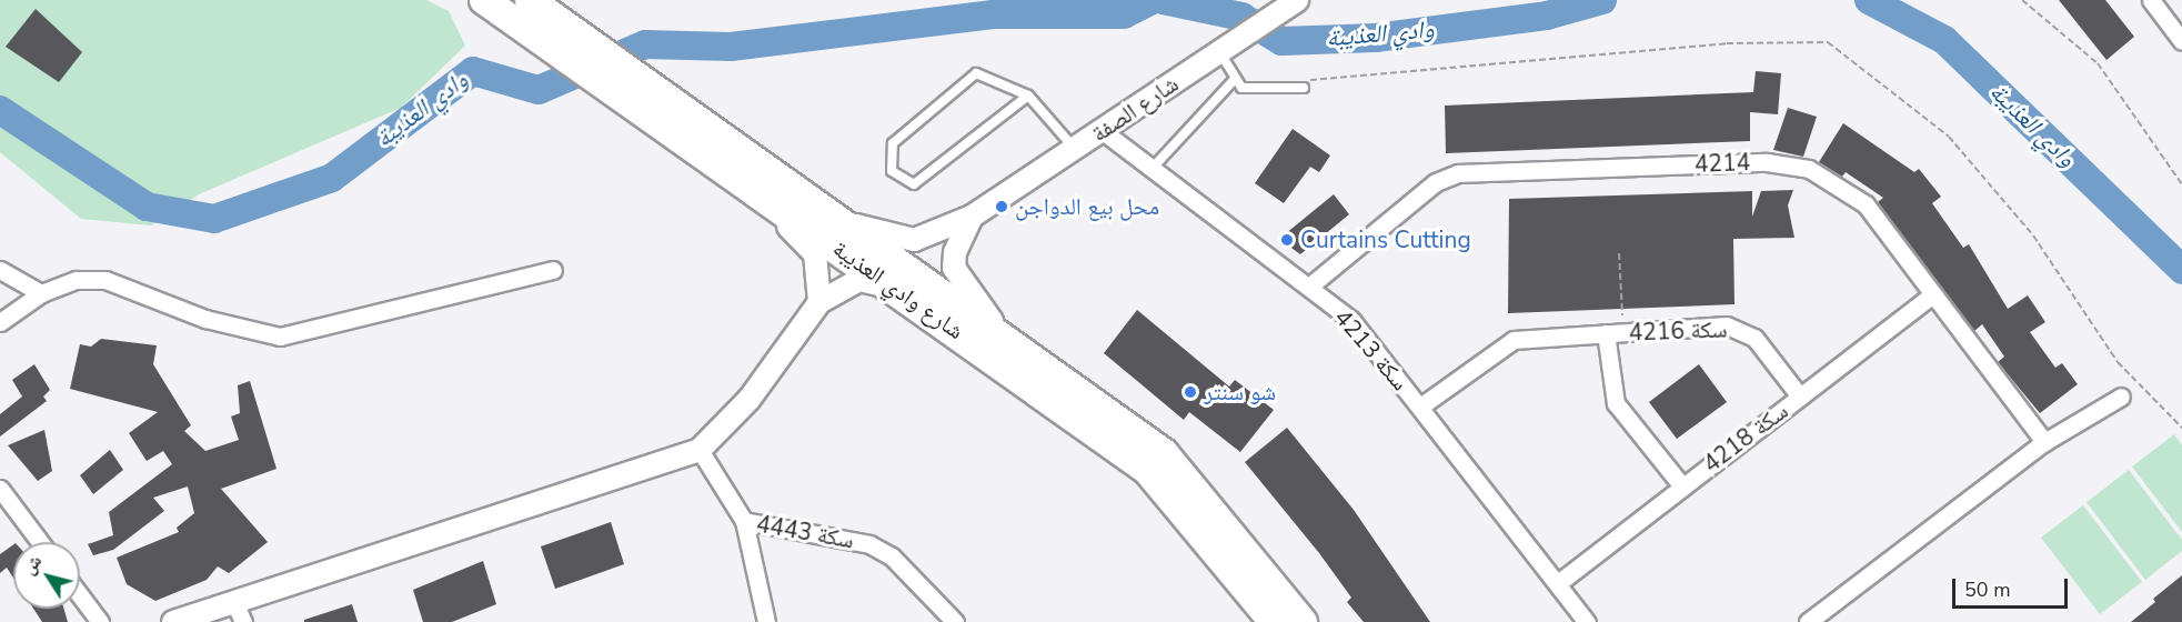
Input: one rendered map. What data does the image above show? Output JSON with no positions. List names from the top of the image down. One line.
{"streets":{"main road":["شارع وادي العذيبة"],"street":["شارع الصفة","4214","سكة 4216","سكة 4213","سكة 4218","سكة 4443"]},"crossings":[["شارع الصفة","شارع وادي العذيبة"],["شارع الصفة","سكة 4213"],["4214","سكة 4213"],["4214","سكة 4218"],["سكة 4216","سكة 4213"],["سكة 4216","سكة 4218"],["سكة 4213","سكة 4218"]],"water":["وادي العذيبة"],"places":["محل بيع الدواجن","Curtains Cutting","شو سنتر"],"scale_bar":"50 m","north":"top left"}
